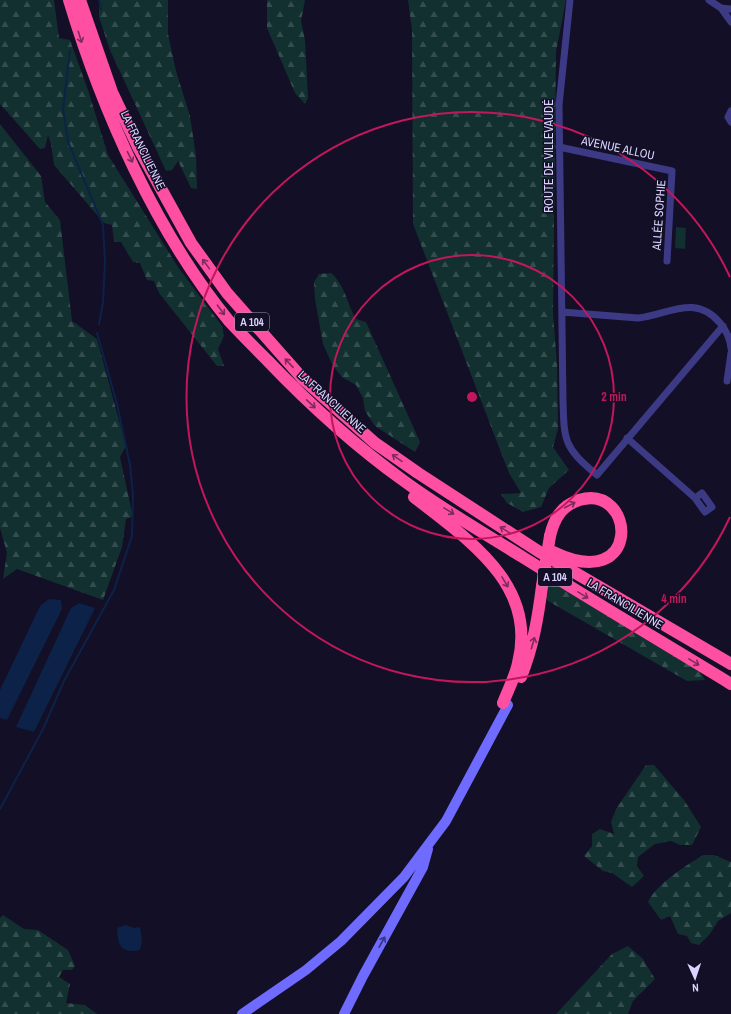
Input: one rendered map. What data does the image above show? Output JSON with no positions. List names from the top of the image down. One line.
{"streets":{"highway":["LA FRANCILIENNE","A 104"],"street":["AVENUE ALLOU","ROUTE DE VILLEVAUDÉ","ALLÉE SOPHIE"]},"crossings":[["AVENUE ALLOU","ROUTE DE VILLEVAUDÉ"],["AVENUE ALLOU","ALLÉE SOPHIE"]],"north":"bottom","rings":["2 min","4 min"]}
